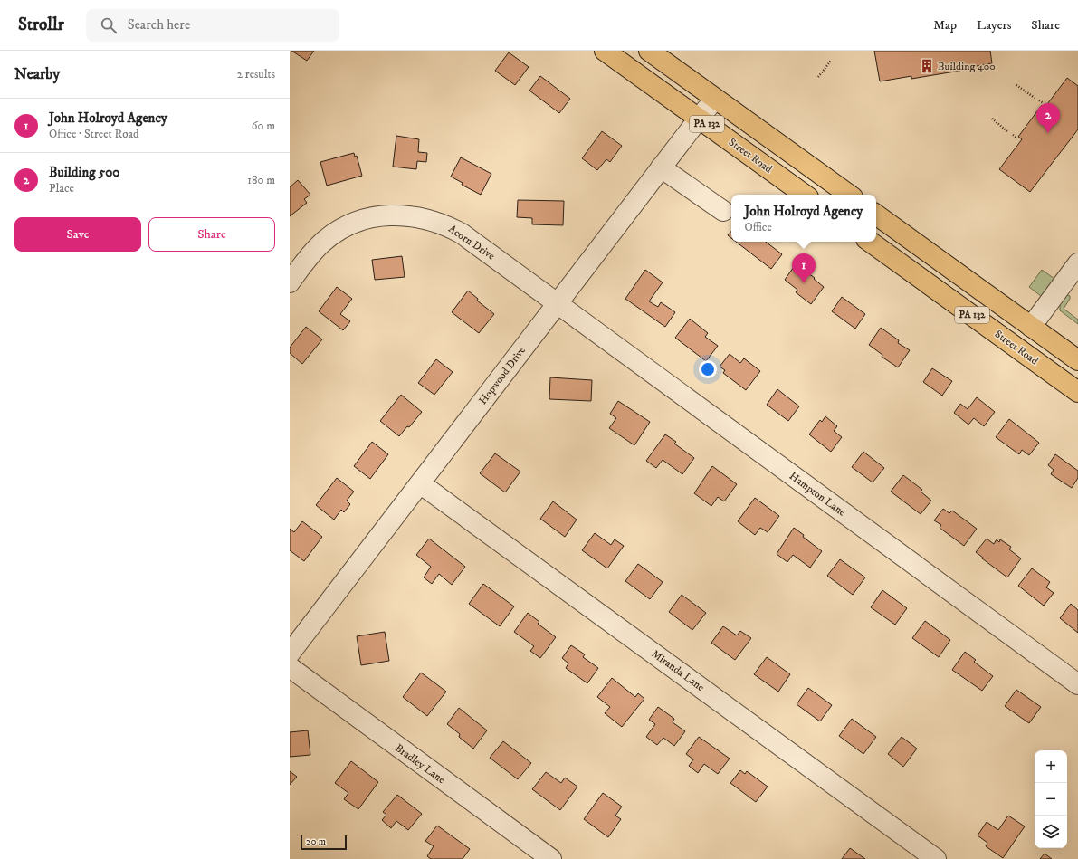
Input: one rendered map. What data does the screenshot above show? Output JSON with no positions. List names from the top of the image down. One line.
{"streets":{"main road":["PA 132","Street Road"],"street":["Acorn Drive","Hopwood Drive","Hampton Lane","Miranda Lane","Bradley Lane"]},"crossings":[["PA 132","Hopwood Drive"],["Street Road","Hopwood Drive"],["Acorn Drive","Hopwood Drive"],["Acorn Drive","Hampton Lane"],["Hopwood Drive","Hampton Lane"],["Hopwood Drive","Miranda Lane"]],"places":{"building":["Building 400"]},"scale_bar":"20 m","page":{"header":"Strollr","search":"Search here","nav":["Map","Layers","Share"],"heading":["Nearby","2 results"],"list":[{"mark":"1","name":"John Holroyd Agency","note":"Office · Street Road","value":"60 m"},{"mark":"2","name":"Building 500","note":"Place","value":"180 m"}],"pins":["2","1"],"popup":["John Holroyd Agency","Office"],"buttons":["Save","Share"],"map_buttons":["+","−"],"scale":"20 m"}}
